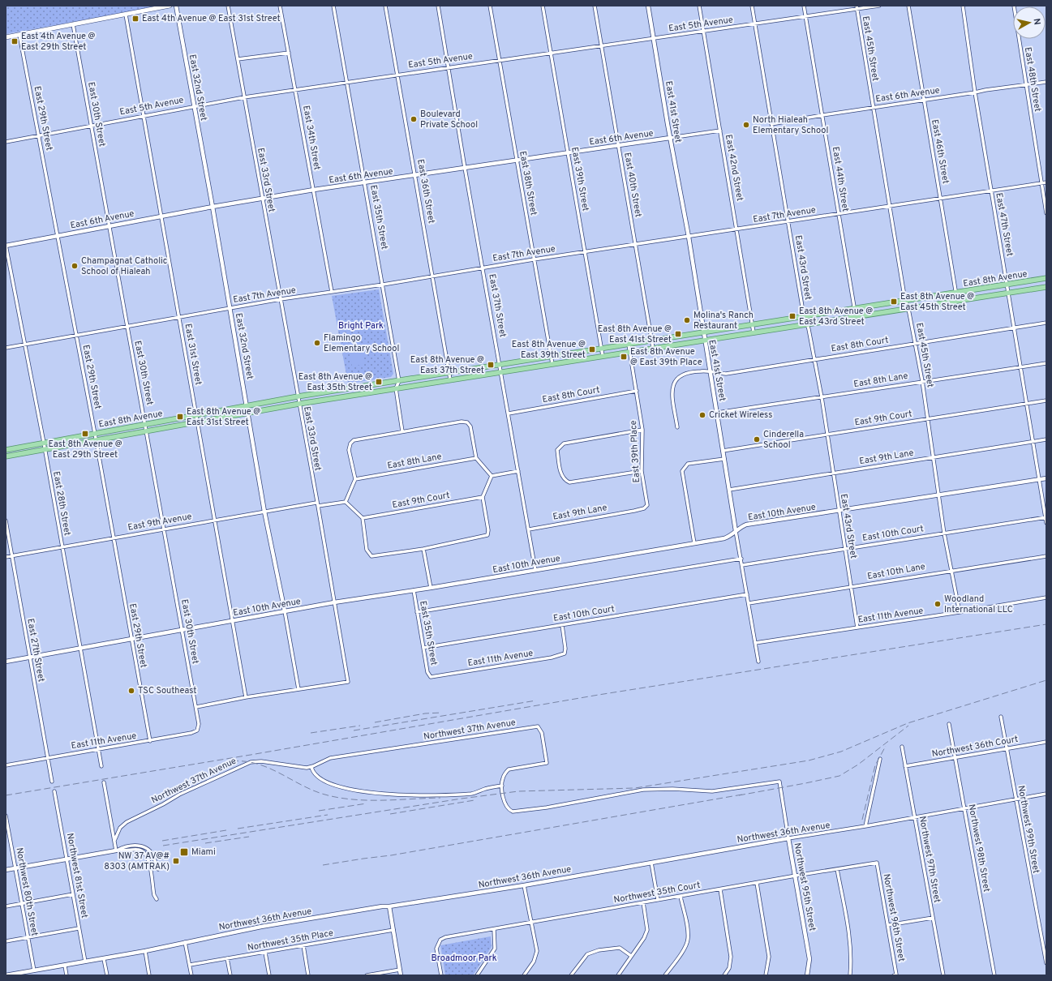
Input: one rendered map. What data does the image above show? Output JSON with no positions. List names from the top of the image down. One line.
{"streets":{"main road":["East 8th Avenue"],"street":["East 5th Avenue","East 45th Street","East 48th Street","East 32nd Street","East 6th Avenue","East 41st Street","East 30th Street","East 29th Street","East 34th Street","East 46th Street","East 42nd Street","East 39th Street","East 44th Street","East 33rd Street","East 38th Street","East 40th Street","East 36th Street","East 7th Avenue","East 35th Street","East 47th Street","East 43rd Street","East 37th Street","East 8th Court","East 31st Street","East 8th Lane","East 9th Court","East 39th Place","East 9th Lane","East 28th Street","East 10th Avenue","East 9th Avenue","East 10th Court","East 10th Lane","East 11th Avenue","East 27th Street","Northwest 37th Avenue","Northwest 36th Court","Northwest 99th Street","Northwest 36th Avenue","Northwest 98th Street","Northwest 97th Street","Northwest 81st Street","Northwest 95th Street","Northwest 80th Street","Northwest 35th Court","Northwest 96th Street","Northwest 35th Place"]},"crossings":[["East 5th Avenue","East 45th Street"],["East 5th Avenue","East 32nd Street"],["East 5th Avenue","East 41st Street"],["East 5th Avenue","East 30th Street"],["East 5th Avenue","East 29th Street"],["East 5th Avenue","East 34th Street"],["East 5th Avenue","East 42nd Street"],["East 5th Avenue","East 39th Street"],["East 5th Avenue","East 44th Street"],["East 5th Avenue","East 33rd Street"],["East 5th Avenue","East 38th Street"],["East 5th Avenue","East 40th Street"],["East 5th Avenue","East 36th Street"],["East 5th Avenue","East 35th Street"],["East 5th Avenue","East 43rd Street"],["East 5th Avenue","East 37th Street"],["East 5th Avenue","East 31st Street"],["East 45th Street","East 6th Avenue"],["East 45th Street","East 7th Avenue"],["East 45th Street","East 8th Avenue"],["East 45th Street","East 8th Court"],["East 45th Street","East 8th Lane"],["East 45th Street","East 9th Court"],["East 45th Street","East 9th Lane"],["East 45th Street","East 10th Avenue"],["East 45th Street","East 10th Court"],["East 45th Street","East 10th Lane"],["East 45th Street","East 11th Avenue"],["East 48th Street","East 6th Avenue"],["East 48th Street","East 7th Avenue"],["East 32nd Street","East 6th Avenue"],["East 32nd Street","East 33rd Street"],["East 32nd Street","East 7th Avenue"],["East 32nd Street","East 8th Avenue"],["East 32nd Street","East 10th Avenue"],["East 32nd Street","East 9th Avenue"],["East 6th Avenue","East 41st Street"],["East 6th Avenue","East 30th Street"],["East 6th Avenue","East 29th Street"],["East 6th Avenue","East 34th Street"],["East 6th Avenue","East 46th Street"],["East 6th Avenue","East 42nd Street"],["East 6th Avenue","East 39th Street"],["East 6th Avenue","East 44th Street"],["East 6th Avenue","East 33rd Street"],["East 6th Avenue","East 38th Street"],["East 6th Avenue","East 40th Street"],["East 6th Avenue","East 36th Street"],["East 6th Avenue","East 35th Street"],["East 6th Avenue","East 47th Street"],["East 6th Avenue","East 43rd Street"],["East 6th Avenue","East 37th Street"],["East 6th Avenue","East 31st Street"],["East 6th Avenue","East 28th Street"],["East 41st Street","East 7th Avenue"],["East 41st Street","East 8th Avenue"],["East 41st Street","East 8th Court"],["East 41st Street","East 8th Lane"],["East 41st Street","East 9th Court"],["East 41st Street","East 9th Lane"],["East 41st Street","East 10th Avenue"],["East 41st Street","East 10th Court"],["East 41st Street","East 10th Lane"],["East 41st Street","East 11th Avenue"],["East 30th Street","East 7th Avenue"],["East 30th Street","East 8th Avenue"],["East 30th Street","East 10th Avenue"],["East 30th Street","East 9th Avenue"],["East 30th Street","East 11th Avenue"],["East 29th Street","East 7th Avenue"],["East 29th Street","East 8th Avenue"],["East 29th Street","East 10th Avenue"],["East 29th Street","East 9th Avenue"],["East 29th Street","East 11th Avenue"],["East 34th Street","East 7th Avenue"],["East 46th Street","East 7th Avenue"],["East 46th Street","East 8th Avenue"],["East 42nd Street","East 7th Avenue"],["East 42nd Street","East 8th Avenue"],["East 39th Street","East 7th Avenue"],["East 39th Street","East 8th Avenue"],["East 44th Street","East 7th Avenue"],["East 44th Street","East 8th Avenue"],["East 33rd Street","East 7th Avenue"],["East 33rd Street","East 8th Avenue"],["East 33rd Street","East 10th Avenue"],["East 33rd Street","East 9th Avenue"],["East 38th Street","East 7th Avenue"],["East 38th Street","East 8th Avenue"],["East 40th Street","East 7th Avenue"],["East 40th Street","East 8th Avenue"],["East 36th Street","East 7th Avenue"],["East 36th Street","East 8th Avenue"],["East 7th Avenue","East 35th Street"],["East 7th Avenue","East 47th Street"],["East 7th Avenue","East 43rd Street"],["East 7th Avenue","East 37th Street"],["East 7th Avenue","East 31st Street"],["East 7th Avenue","East 28th Street"],["East 35th Street","East 8th Avenue"],["East 35th Street","East 10th Avenue"],["East 35th Street","East 10th Court"],["East 35th Street","East 11th Avenue"],["East 47th Street","East 8th Avenue"],["East 47th Street","East 8th Court"],["East 47th Street","East 8th Lane"],["East 47th Street","East 9th Court"],["East 47th Street","East 9th Lane"],["East 47th Street","East 10th Avenue"],["East 47th Street","East 10th Court"],["East 43rd Street","East 8th Avenue"],["East 43rd Street","East 8th Court"],["East 43rd Street","East 8th Lane"],["East 43rd Street","East 9th Court"],["East 43rd Street","East 9th Lane"],["East 43rd Street","East 10th Avenue"],["East 43rd Street","East 10th Court"],["East 43rd Street","East 10th Lane"],["East 43rd Street","East 11th Avenue"],["East 8th Avenue","East 37th Street"],["East 8th Avenue","East 31st Street"],["East 8th Avenue","East 39th Place"],["East 8th Avenue","East 28th Street"],["East 37th Street","East 8th Court"],["East 37th Street","East 9th Lane"],["East 37th Street","East 10th Avenue"],["East 8th Court","East 39th Place"],["East 31st Street","East 10th Avenue"],["East 31st Street","East 9th Avenue"],["East 39th Place","East 9th Lane"],["East 28th Street","East 10th Avenue"],["East 28th Street","East 9th Avenue"],["East 28th Street","East 11th Avenue"],["East 10th Avenue","East 27th Street"],["East 9th Avenue","East 27th Street"],["East 10th Court","East 11th Avenue"],["East 11th Avenue","East 27th Street"],["Northwest 37th Avenue","Northwest 95th Street"],["Northwest 36th Court","Northwest 99th Street"],["Northwest 36th Court","Northwest 98th Street"],["Northwest 36th Court","Northwest 97th Street"],["Northwest 99th Street","Northwest 36th Avenue"],["Northwest 36th Avenue","Northwest 98th Street"],["Northwest 36th Avenue","Northwest 97th Street"],["Northwest 36th Avenue","Northwest 81st Street"],["Northwest 36th Avenue","Northwest 95th Street"],["Northwest 36th Avenue","Northwest 80th Street"],["Northwest 95th Street","Northwest 35th Court"],["Northwest 35th Court","Northwest 96th Street"]],"parks":["Bright Park","Broadmoor Park"],"places":{"transit":["East 4th Avenue @ East 31st Street","East 4th Avenue @ East 29th Street","East 8th Avenue @ East 45th Street","East 8th Avenue @ East 43rd Street","East 8th Avenue @ East 41st Street","East 8th Avenue @ East 39th Street","East 8th Avenue @ East 39th Place","East 8th Avenue @ East 37th Street","East 8th Avenue @ East 35th Street","East 8th Avenue @ East 31st Street","East 8th Avenue @ East 29th Street","Miami","NW 37 AV@# 8303 (AMTRAK)"],"other":["Boulevard Private School","North Hialeah Elementary School","Champagnat Catholic School of Hialeah","Molina's Ranch Restaurant","Flamingo Elementary School","Cricket Wireless","Cinderella School","Woodland International LLC","TSC Southeast"]},"north":"right"}
